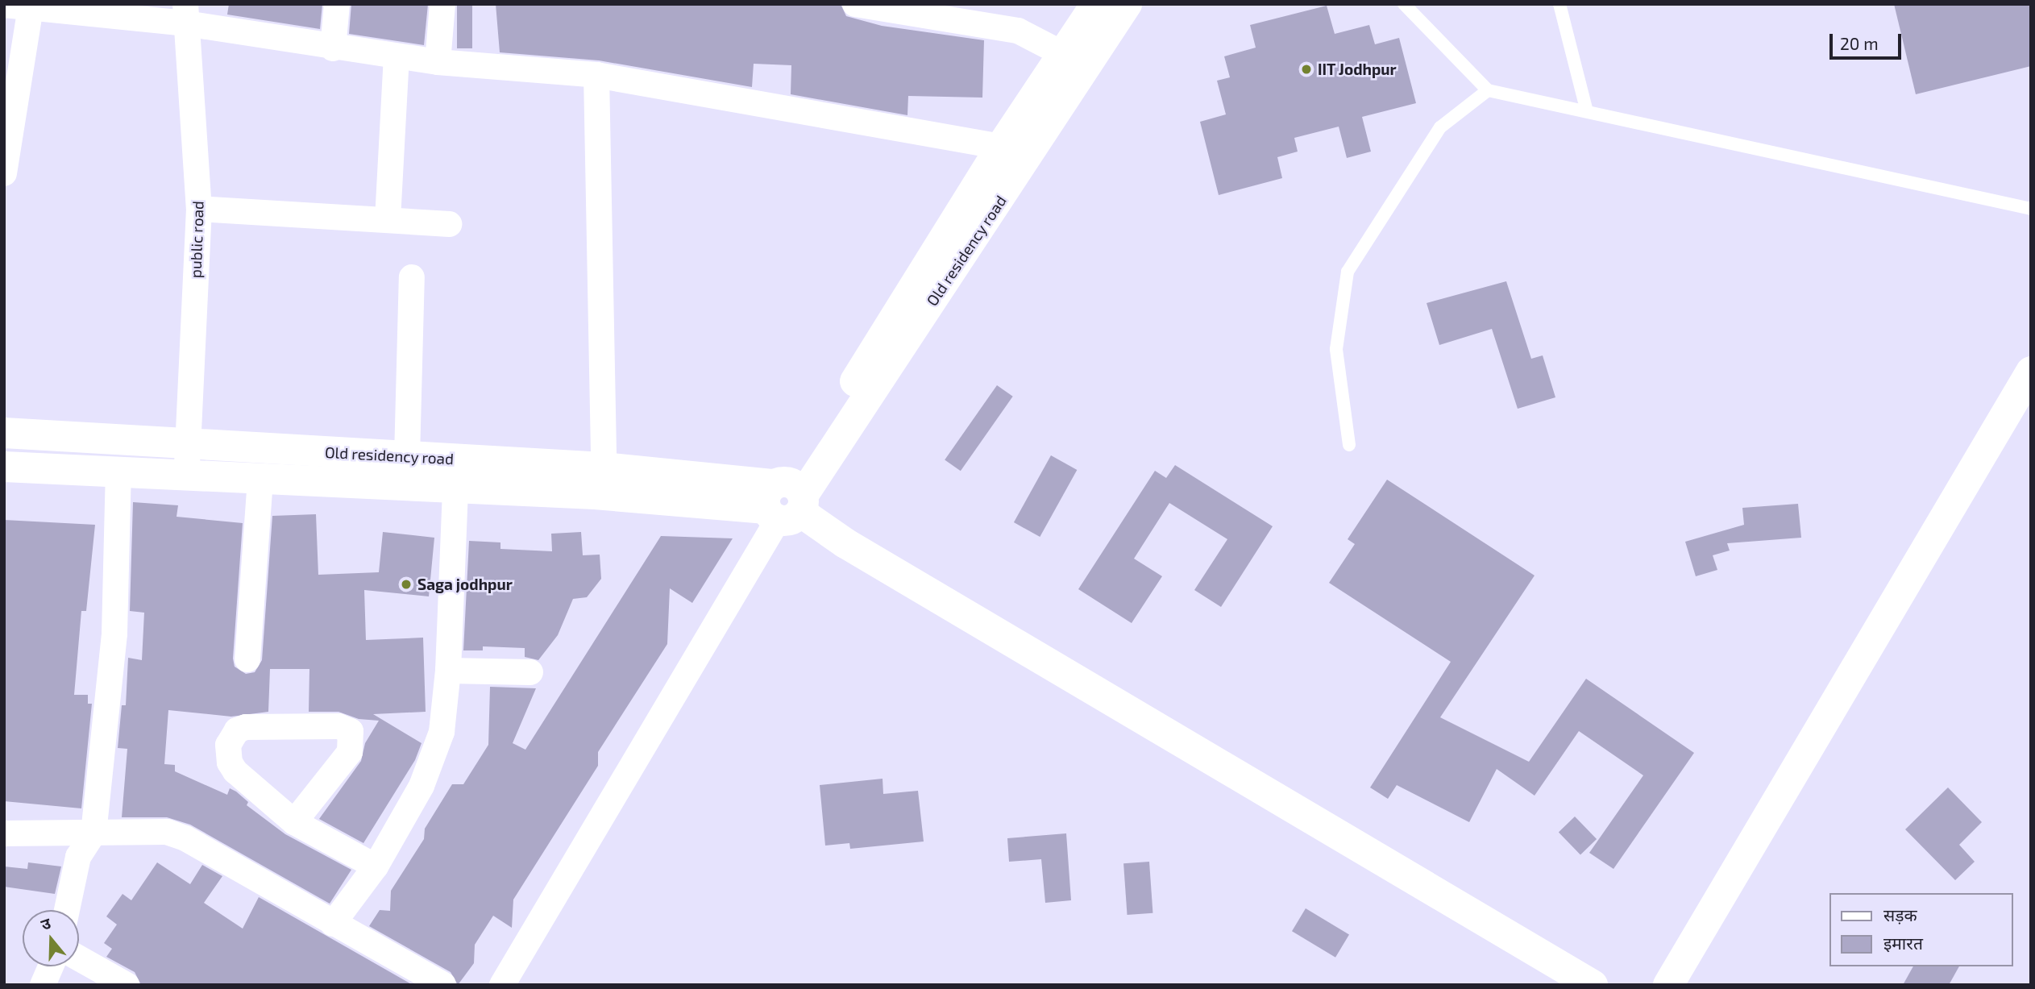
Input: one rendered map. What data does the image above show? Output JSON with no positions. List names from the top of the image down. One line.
{"streets":{"main road":["Old residency road"],"street":["public road"]},"crossings":[["public road","Old residency road"]],"places":["IIT Jodhpur","Saga jodhpur"],"legend":["सड़क","इमारत"],"scale_bar":"20 m","north":"top"}
